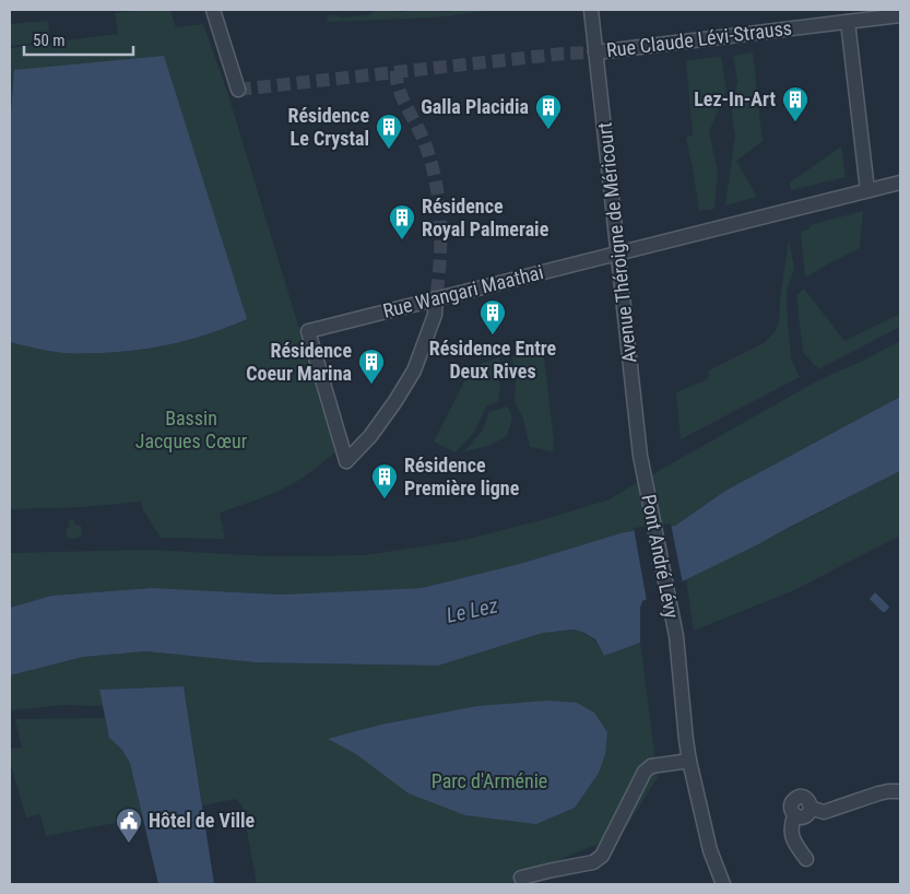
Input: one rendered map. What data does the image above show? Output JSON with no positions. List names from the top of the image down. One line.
{"streets":{"street":["Rue Claude Lévi-Strauss","Avenue Théroigne de Méricourt","Rue Wangari Maathai","Pont André Lévy"]},"crossings":[["Rue Claude Lévi-Strauss","Avenue Théroigne de Méricourt"],["Avenue Théroigne de Méricourt","Rue Wangari Maathai"],["Avenue Théroigne de Méricourt","Pont André Lévy"]],"water":["Le Lez"],"parks":["Bassin Jacques Cœur","Parc d'Arménie"],"places":{"building":["Lez-In-Art","Galla Placidia","Résidence Le Crystal","Résidence Royal Palmeraie","Résidence Entre Deux Rives","Résidence Coeur Marina","Résidence Première ligne"],"public building":["Hôtel de Ville"]},"scale_bar":"50 m"}
